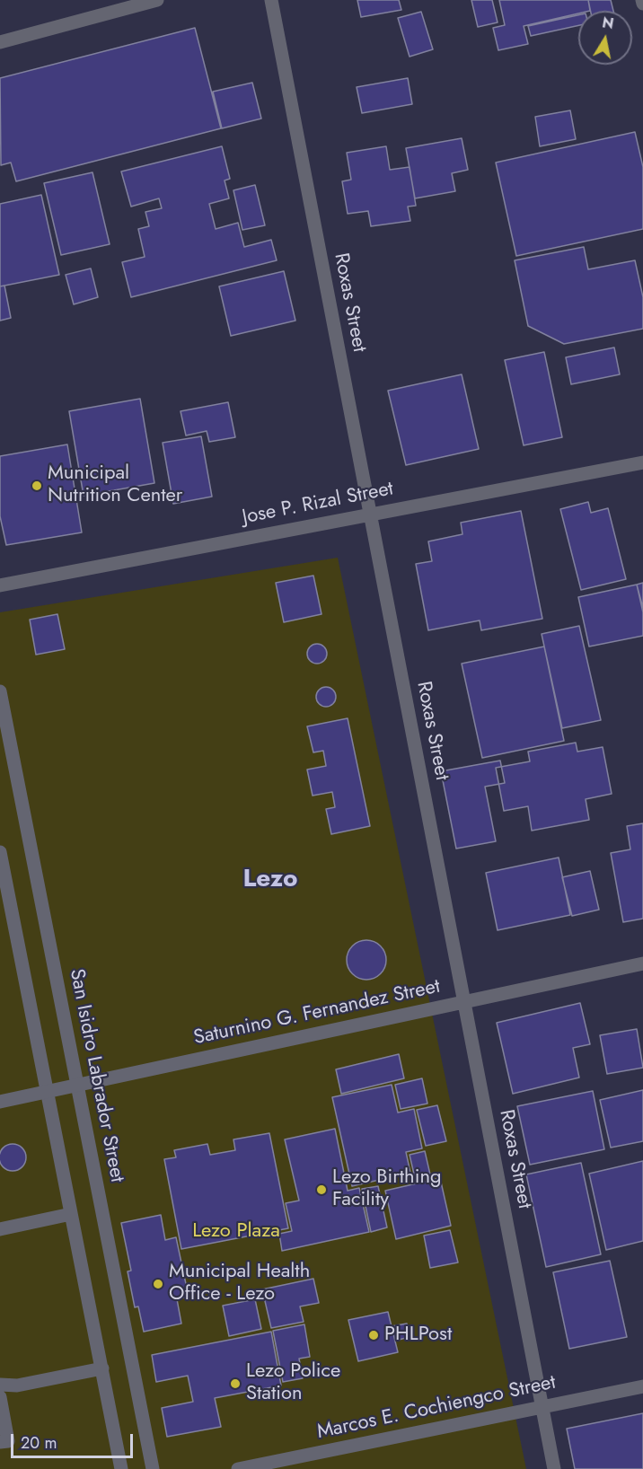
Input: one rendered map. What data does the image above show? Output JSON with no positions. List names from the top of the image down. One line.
{"streets":{"street":["Roxas Street","Jose P. Rizal Street","Saturnino G. Fernandez Street","San Isidro Labrador Street","Marcos E. Cochiengco Street"]},"crossings":[["Roxas Street","Jose P. Rizal Street"],["Roxas Street","Saturnino G. Fernandez Street"],["Roxas Street","Marcos E. Cochiengco Street"],["Saturnino G. Fernandez Street","San Isidro Labrador Street"]],"districts":["Lezo"],"parks":["Lezo Plaza"],"places":["Municipal Nutrition Center","Lezo Birthing Facility","Municipal Health Office - Lezo","PHLPost","Lezo Police Station"],"scale_bar":"20 m","north":"top"}
